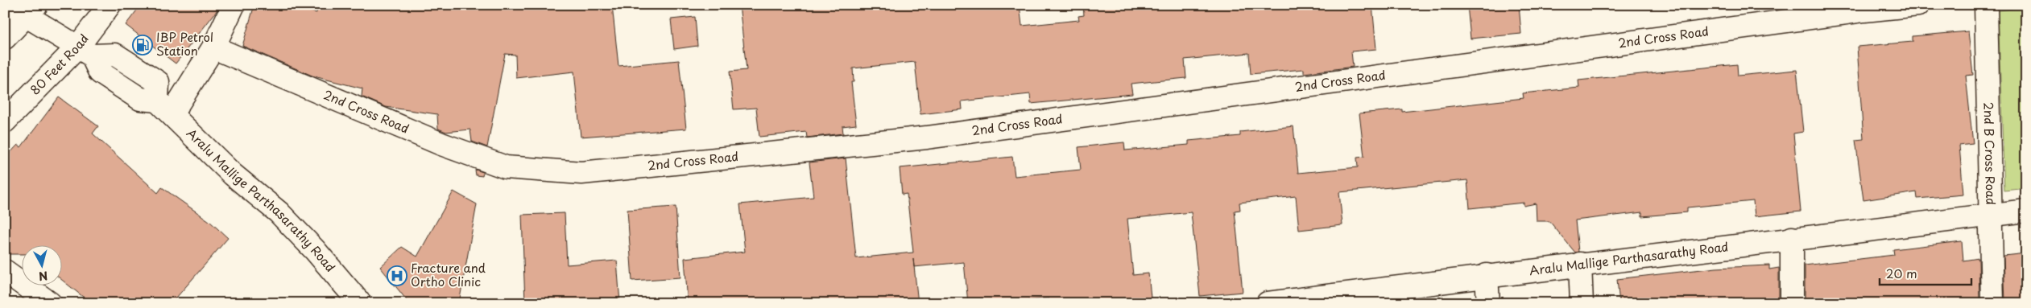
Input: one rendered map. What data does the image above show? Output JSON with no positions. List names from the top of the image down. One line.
{"streets":{"street":["2nd Cross Road","80 Feet Road","2nd B Cross Road","Aralu Mallige Parthasarathy Road"]},"crossings":[["2nd B Cross Road","Aralu Mallige Parthasarathy Road"]],"places":{"fuel station":["IBP Petrol Station"],"hospital":["Fracture and Ortho Clinic"]},"scale_bar":"20 m","north":"bottom"}
